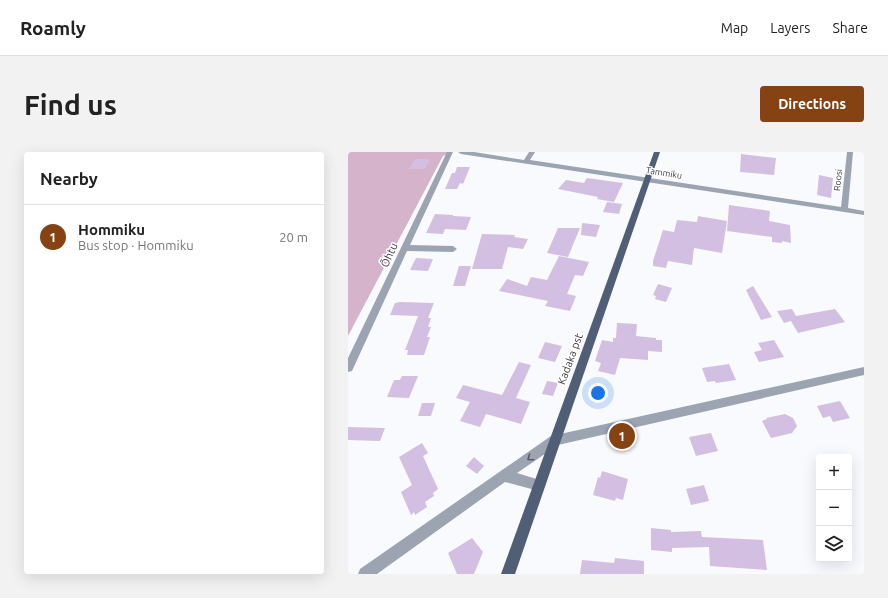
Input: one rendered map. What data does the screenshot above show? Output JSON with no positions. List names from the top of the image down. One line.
{"streets":{"main road":["Kadaka pst"],"street":["Tammiku","Roosi","Õhtu"]},"crossings":[["Tammiku","Roosi"],["Tammiku","Kadaka pst"]],"page":{"header":"Roamly","nav":["Map","Layers","Share"],"buttons":"Directions","title":"Find us","heading":"Nearby","list":[{"mark":"1","name":"Hommiku","note":"Bus stop · Hommiku","value":"20 m"}],"pins":"1","map_buttons":["+","−"]}}
